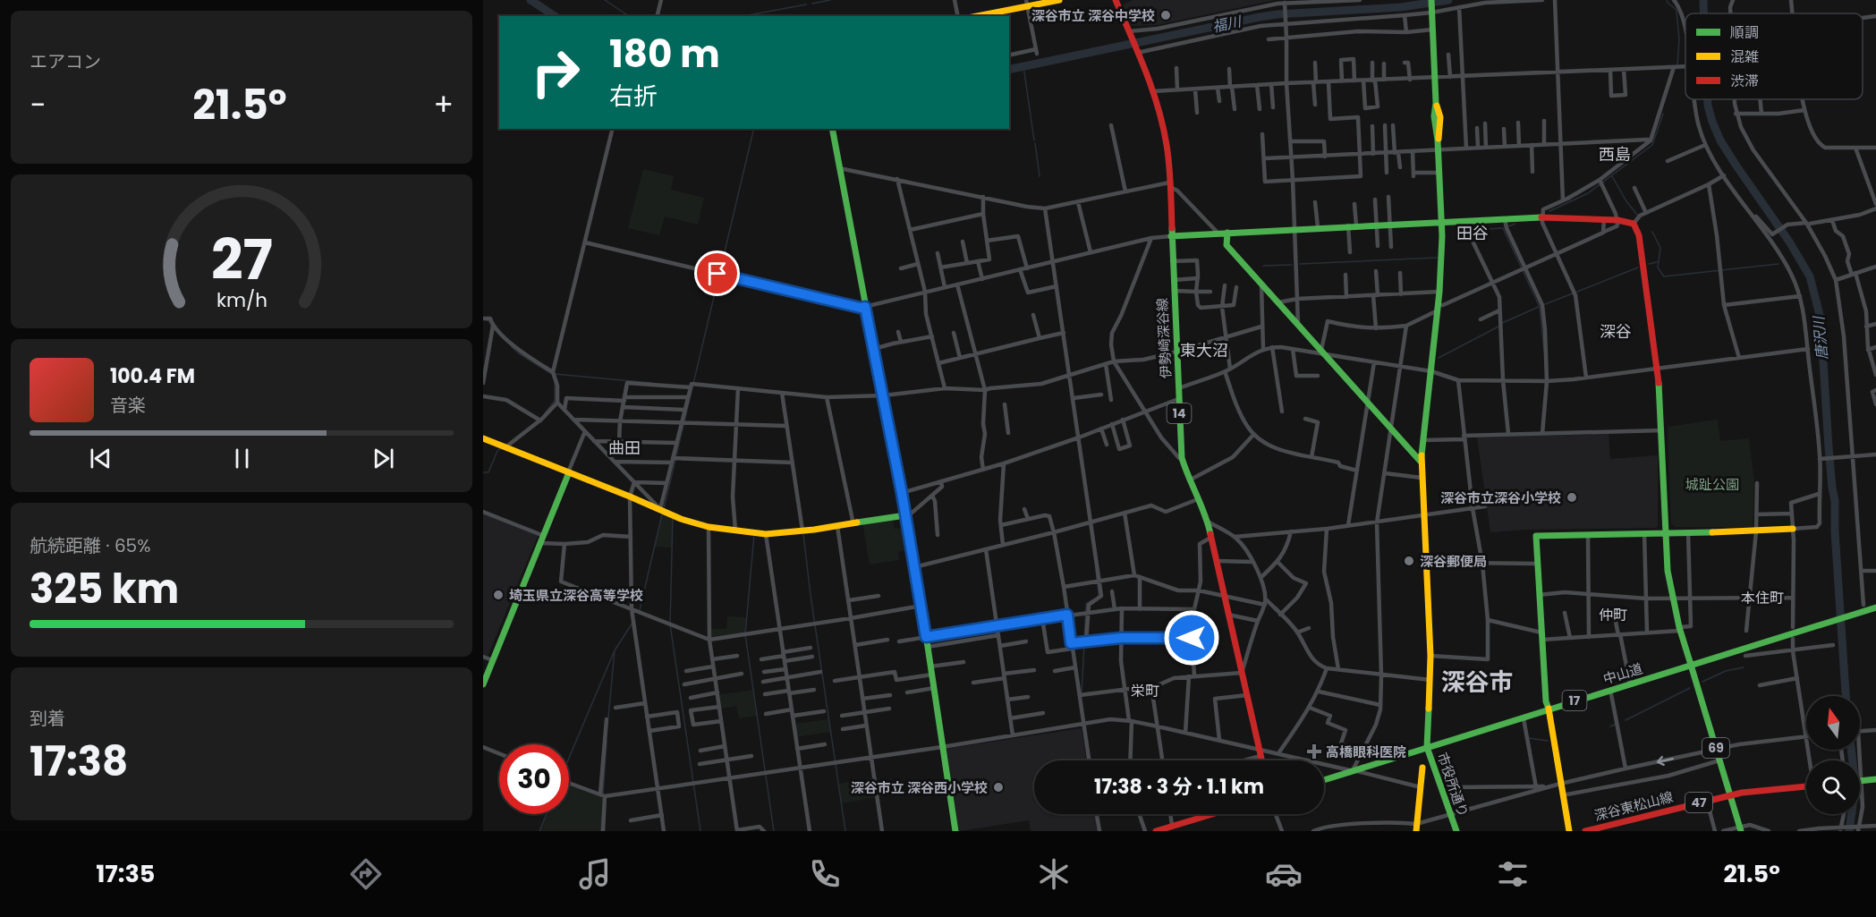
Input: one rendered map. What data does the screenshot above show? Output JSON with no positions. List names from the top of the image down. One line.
{"streets":{"main road":["伊勢崎深谷線","14","中山道","17","69","市役所通り","47","深谷東松山線"]},"crossings":[["中山道","69"],["中山道","市役所通り"],["69","深谷東松山線"]],"districts":["西島","田谷","深谷","東大沼","曲田","本住町","仲町","深谷市","栄町"],"water":["福川","唐沢川"],"parks":["城趾公園"],"places":{"other":["深谷市立 深谷中学校","深谷市立深谷小学校","深谷郵便局","埼玉県立深谷高等学校","深谷市立 深谷西小学校"],"health":["高橋眼科医院"]},"legend":["順調","混雑","渋滞"],"north":"top","page":{"tile":["エアコン",["航続距離 · 65%","325 km"],["到着","17:38"]],"turn":["180 m","右折"],"heat":["−","21.5°","+"],"song":["100.4 FM","音楽"],"limit":"30","trip":"17:38 · 3 分 · 1.1 km","tabs":["17:35","21.5°"],"gauge":["27","km/h"]}}
